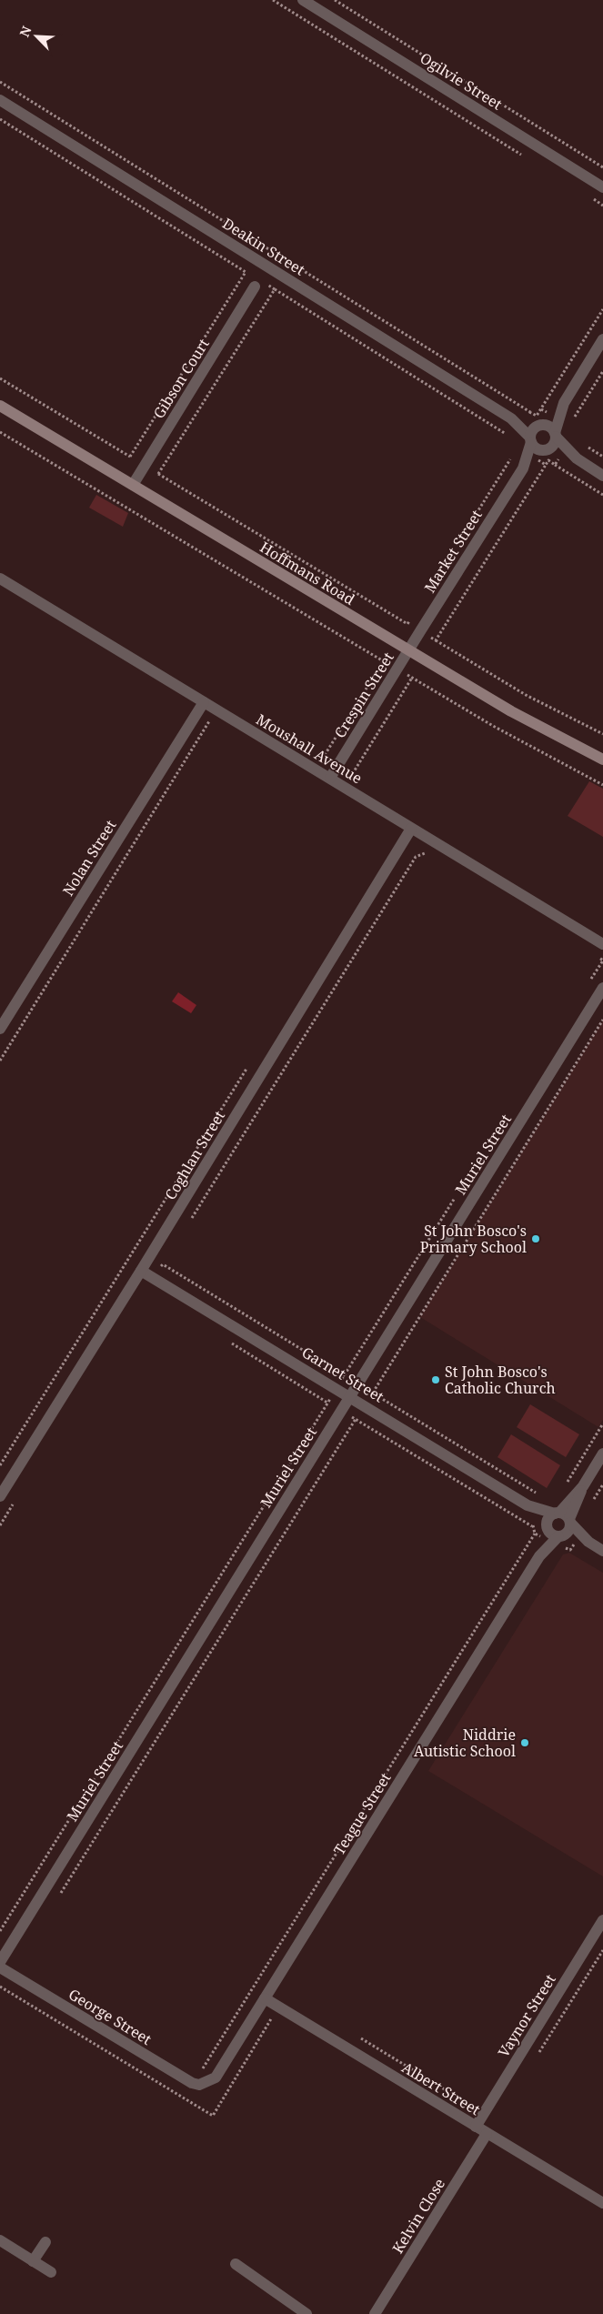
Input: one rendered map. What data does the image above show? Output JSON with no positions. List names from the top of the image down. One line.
{"streets":{"main road":["Hoffmans Road"],"street":["Ogilvie Street","Deakin Street","Gibson Court","Market Street","Crespin Street","Moushall Avenue","Nolan Street","Muriel Street","Coghlan Street","Garnet Street","Teague Street","Vaynor Street","George Street","Albert Street","Kelvin Close"]},"crossings":[["Deakin Street","Market Street"],["Gibson Court","Hoffmans Road"],["Market Street","Hoffmans Road"],["Market Street","Crespin Street"],["Hoffmans Road","Crespin Street"],["Crespin Street","Moushall Avenue"],["Moushall Avenue","Nolan Street"],["Moushall Avenue","Coghlan Street"],["Muriel Street","Garnet Street"],["Coghlan Street","Garnet Street"],["Garnet Street","Teague Street"],["Teague Street","George Street"],["Teague Street","Albert Street"],["Vaynor Street","Albert Street"],["Albert Street","Kelvin Close"]],"places":["St John Bosco's Primary School","St John Bosco's Catholic Church","Niddrie Autistic School"],"north":"top left"}
